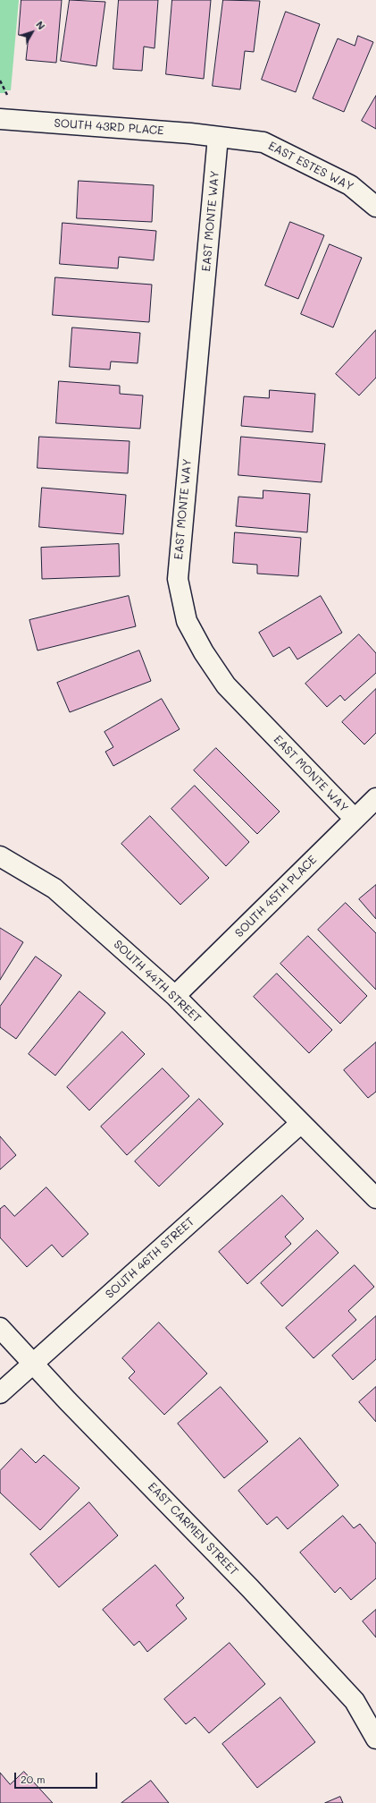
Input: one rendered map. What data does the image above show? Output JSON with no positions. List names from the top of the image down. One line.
{"streets":{"street":["SOUTH 43RD PLACE","EAST ESTES WAY","EAST MONTE WAY","SOUTH 45TH PLACE","SOUTH 44TH STREET","SOUTH 46TH STREET","EAST CARMEN STREET"]},"crossings":[["SOUTH 43RD PLACE","EAST ESTES WAY"],["SOUTH 43RD PLACE","EAST MONTE WAY"],["EAST ESTES WAY","EAST MONTE WAY"],["EAST MONTE WAY","SOUTH 45TH PLACE"],["SOUTH 45TH PLACE","SOUTH 44TH STREET"],["SOUTH 44TH STREET","SOUTH 46TH STREET"],["SOUTH 46TH STREET","EAST CARMEN STREET"]],"scale_bar":"20 m","north":"top right"}
